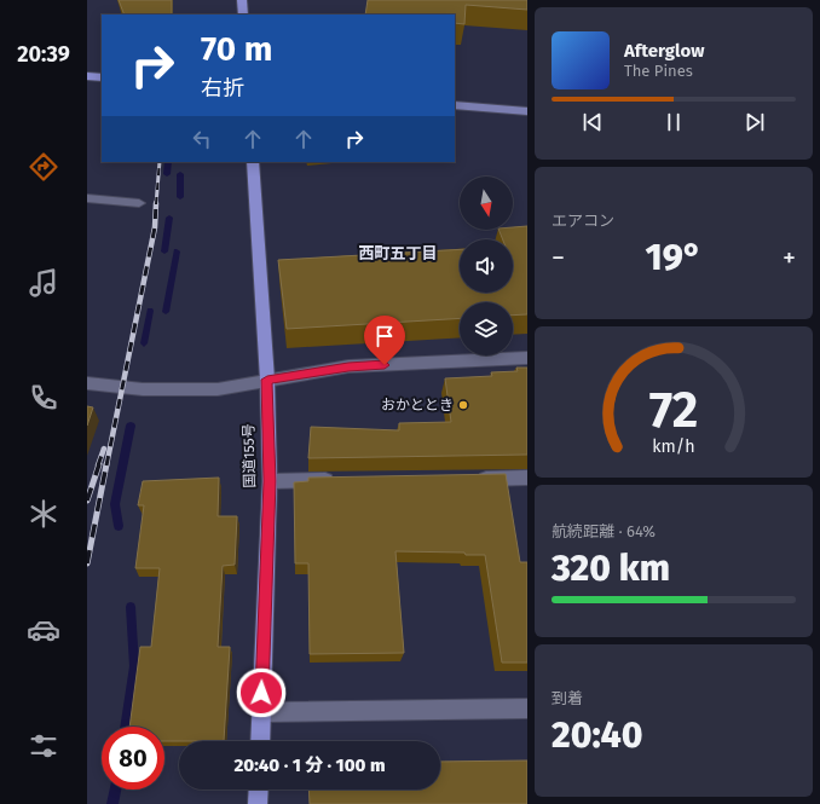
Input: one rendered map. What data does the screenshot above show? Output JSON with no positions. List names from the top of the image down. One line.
{"streets":{"highway":["国道155号"]},"districts":["西町五丁目"],"places":["おかととき"],"north":"bottom","page":{"tabs":"20:39","turn":["70 m","右折"],"song":["Afterglow","The Pines"],"tile":["エアコン",["航続距離 · 64%","320 km"],["到着","20:40"]],"heat":["−","19°","+"],"limit":"80","trip":"20:40 · 1 分 · 100 m","gauge":["72","km/h"]}}
